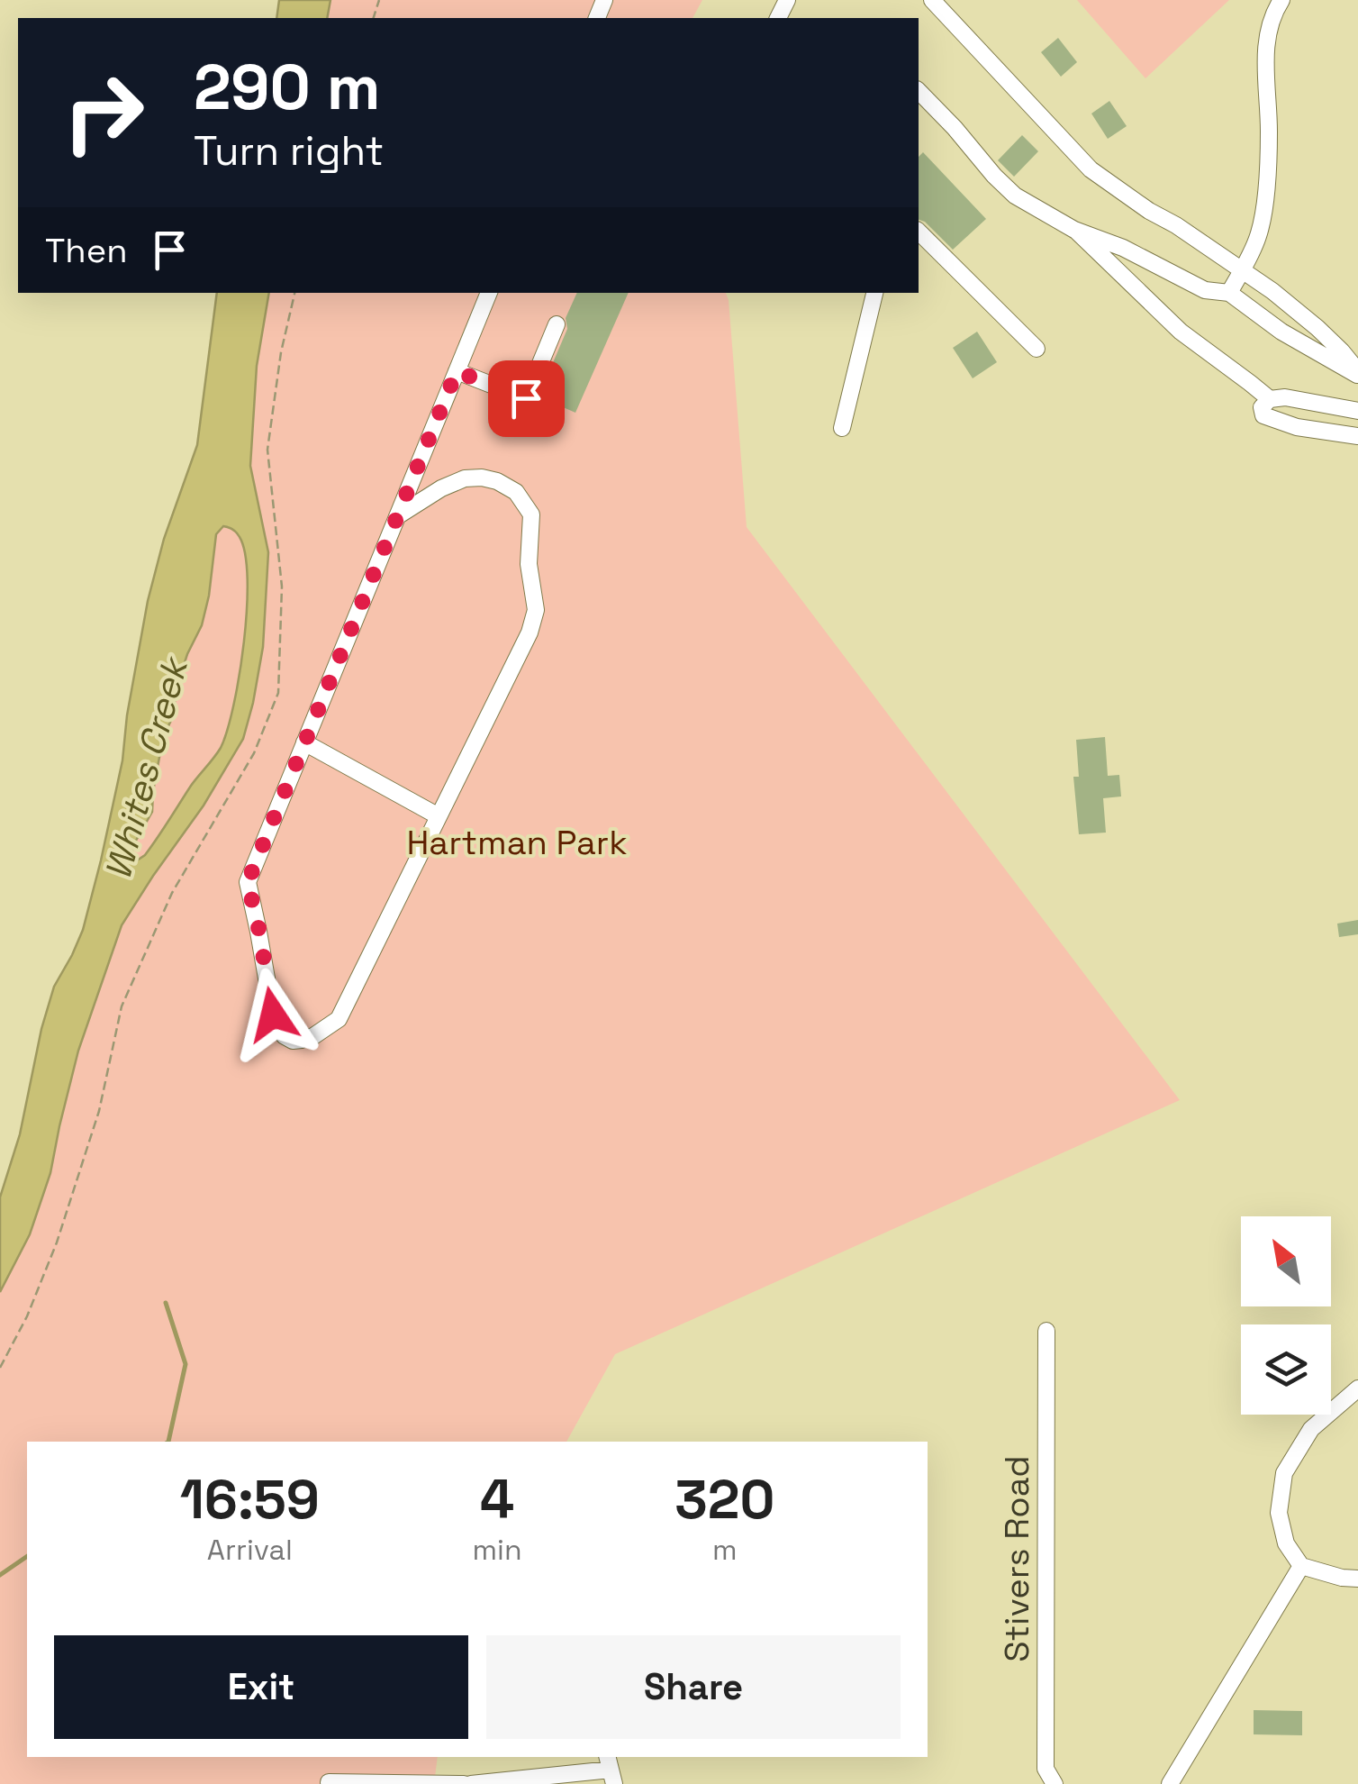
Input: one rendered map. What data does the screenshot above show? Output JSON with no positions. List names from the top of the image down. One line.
{"streets":{"street":["Stivers Road"]},"water":["Whites Creek"],"parks":["Hartman Park"],"north":"top left","page":{"turn":["290 m","Turn right"],"then":"Then","eta":["16:59","Arrival","4","min","320","m"],"buttons":["Exit","Share"]}}
